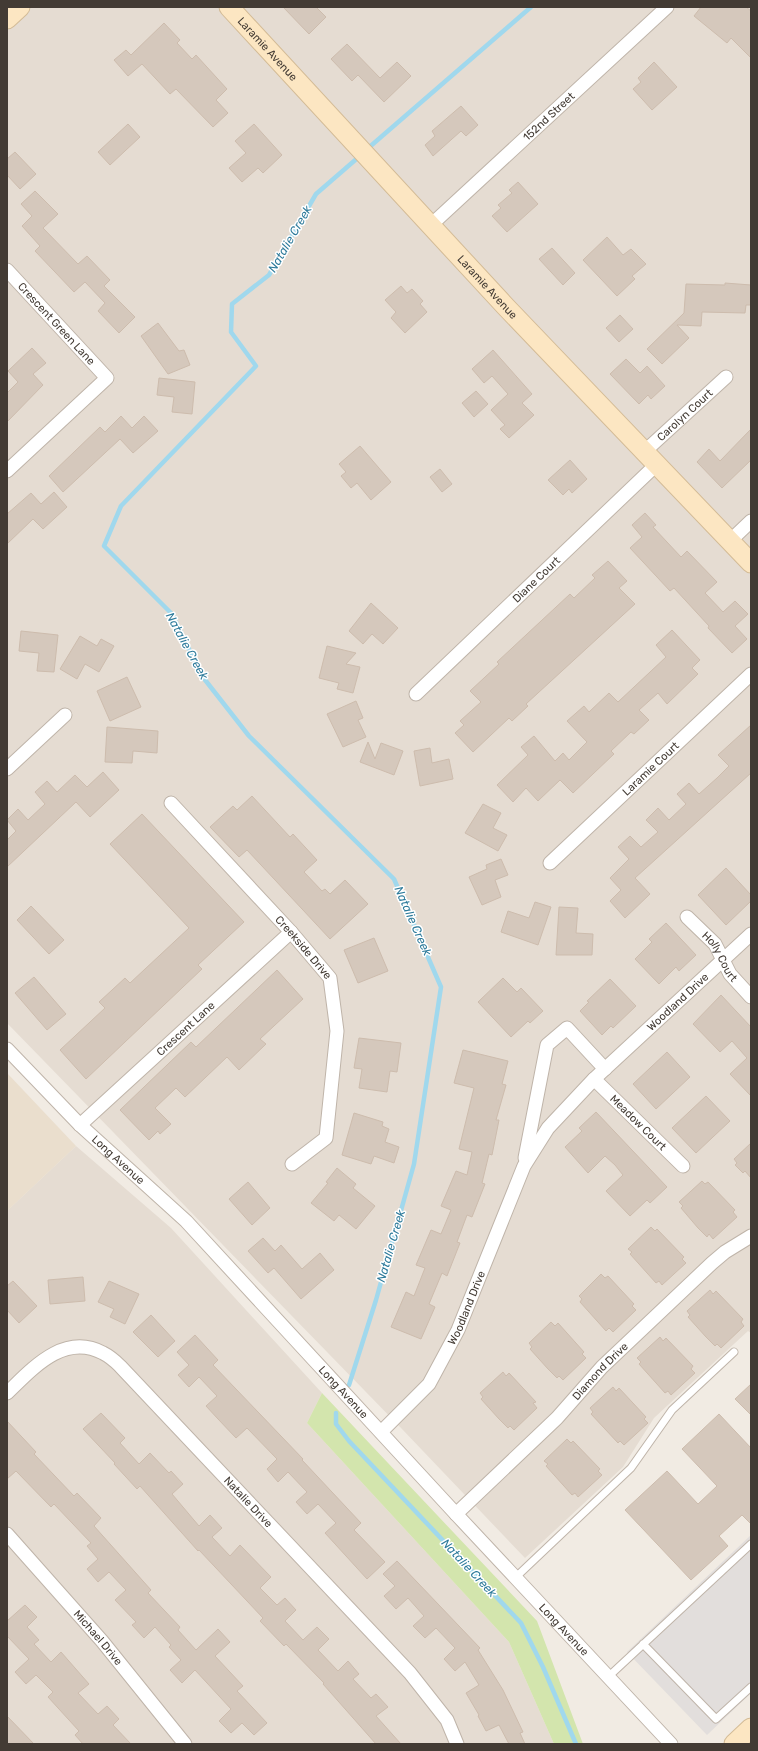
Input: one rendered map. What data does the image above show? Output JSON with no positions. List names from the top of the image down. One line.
{"streets":{"street":["Laramie Avenue","152nd Street","Crescent Green Lane","Carolyn Court","Diane Court","Laramie Court","Creekside Drive","Holly Court","Woodland Drive","Crescent Lane","Meadow Court","Long Avenue","Diamond Drive","Natalie Drive","Michael Drive"]},"crossings":[["Laramie Avenue","152nd Street"],["Laramie Avenue","Carolyn Court"],["Laramie Avenue","Diane Court"],["Carolyn Court","Diane Court"],["Creekside Drive","Crescent Lane"],["Holly Court","Woodland Drive"],["Woodland Drive","Meadow Court"],["Woodland Drive","Long Avenue"],["Crescent Lane","Long Avenue"],["Long Avenue","Diamond Drive"]],"water":["Natalie Creek"]}
